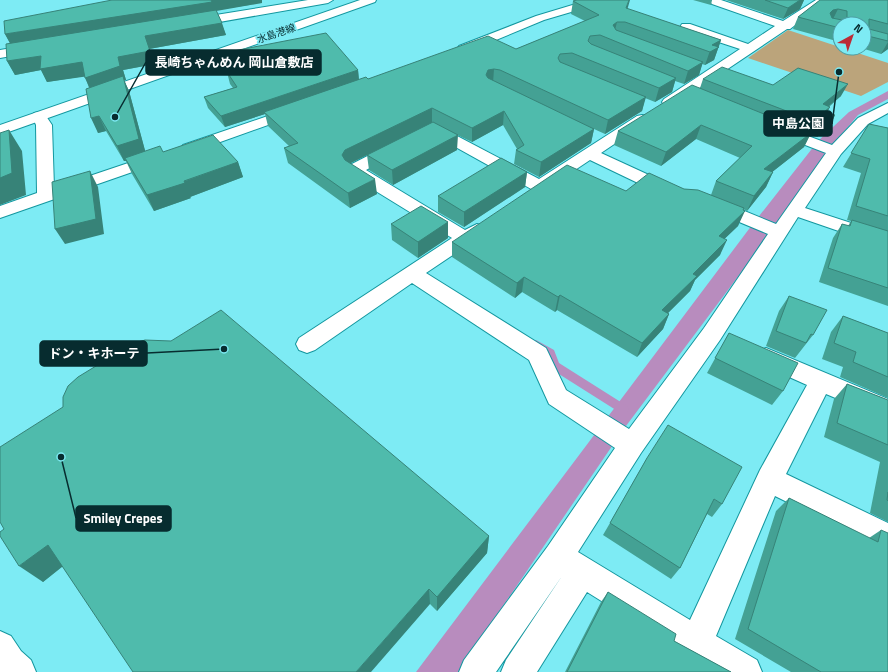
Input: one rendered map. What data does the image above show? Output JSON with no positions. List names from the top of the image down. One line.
{"streets":{"street":["水島港線"]},"places":["中島公園","長崎ちゃんめん 岡山倉敷店","ドン・キホーテ","Smiley Crepes"],"north":"top right"}
